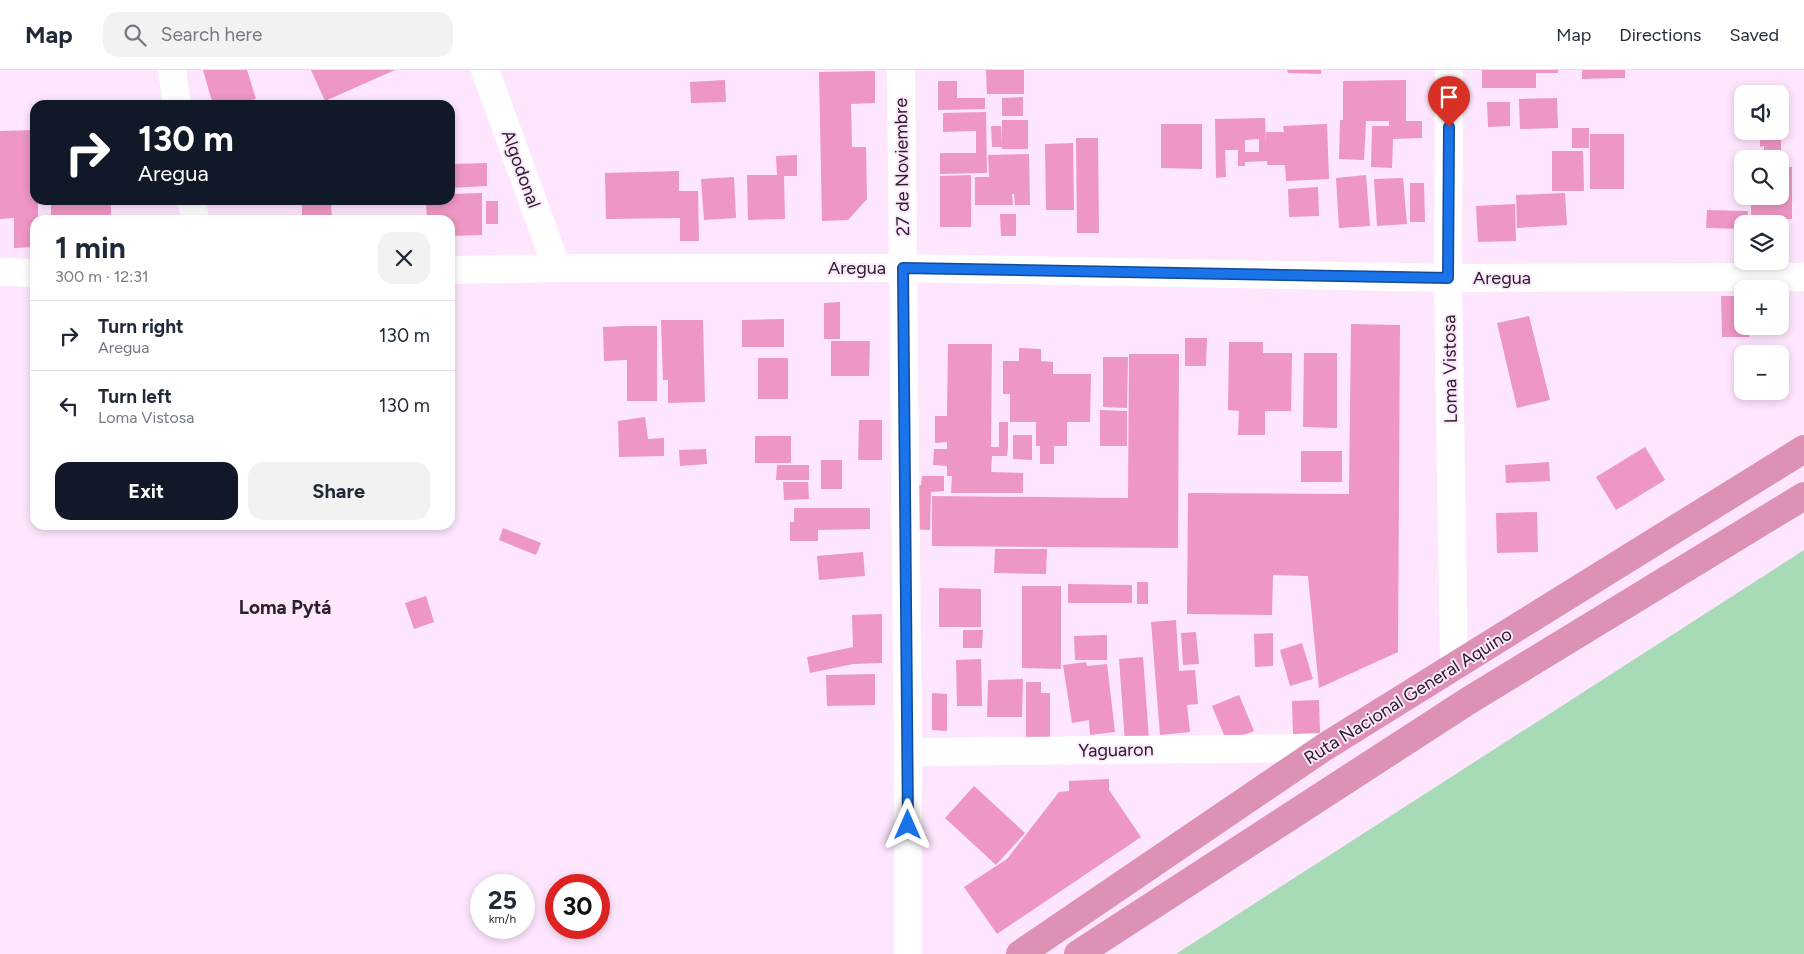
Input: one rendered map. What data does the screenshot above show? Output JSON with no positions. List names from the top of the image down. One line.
{"streets":{"highway":["Ruta Nacional General Aquino"],"street":["27 de Noviembre","Algodonal","Aregua","Loma Vistosa","Yaguaron"]},"crossings":[["27 de Noviembre","Aregua"],["27 de Noviembre","Yaguaron"],["Algodonal","Aregua"],["Aregua","Loma Vistosa"],["Loma Vistosa","Ruta Nacional General Aquino"],["Ruta Nacional General Aquino","Yaguaron"]],"districts":["Loma Pytá"],"page":{"header":"Map","search":"Search here","nav":["Map","Directions","Saved"],"map_buttons":["+","−"],"turn":["130 m","Aregua"],"heading":["1 min","300 m · 12:31"],"list":[{"name":"Turn right","note":"Aregua","value":"130 m"},{"name":"Turn left","note":"Loma Vistosa","value":"130 m"}],"buttons":["Exit","Share"],"speed":"25 km/h","limit":"30"}}
